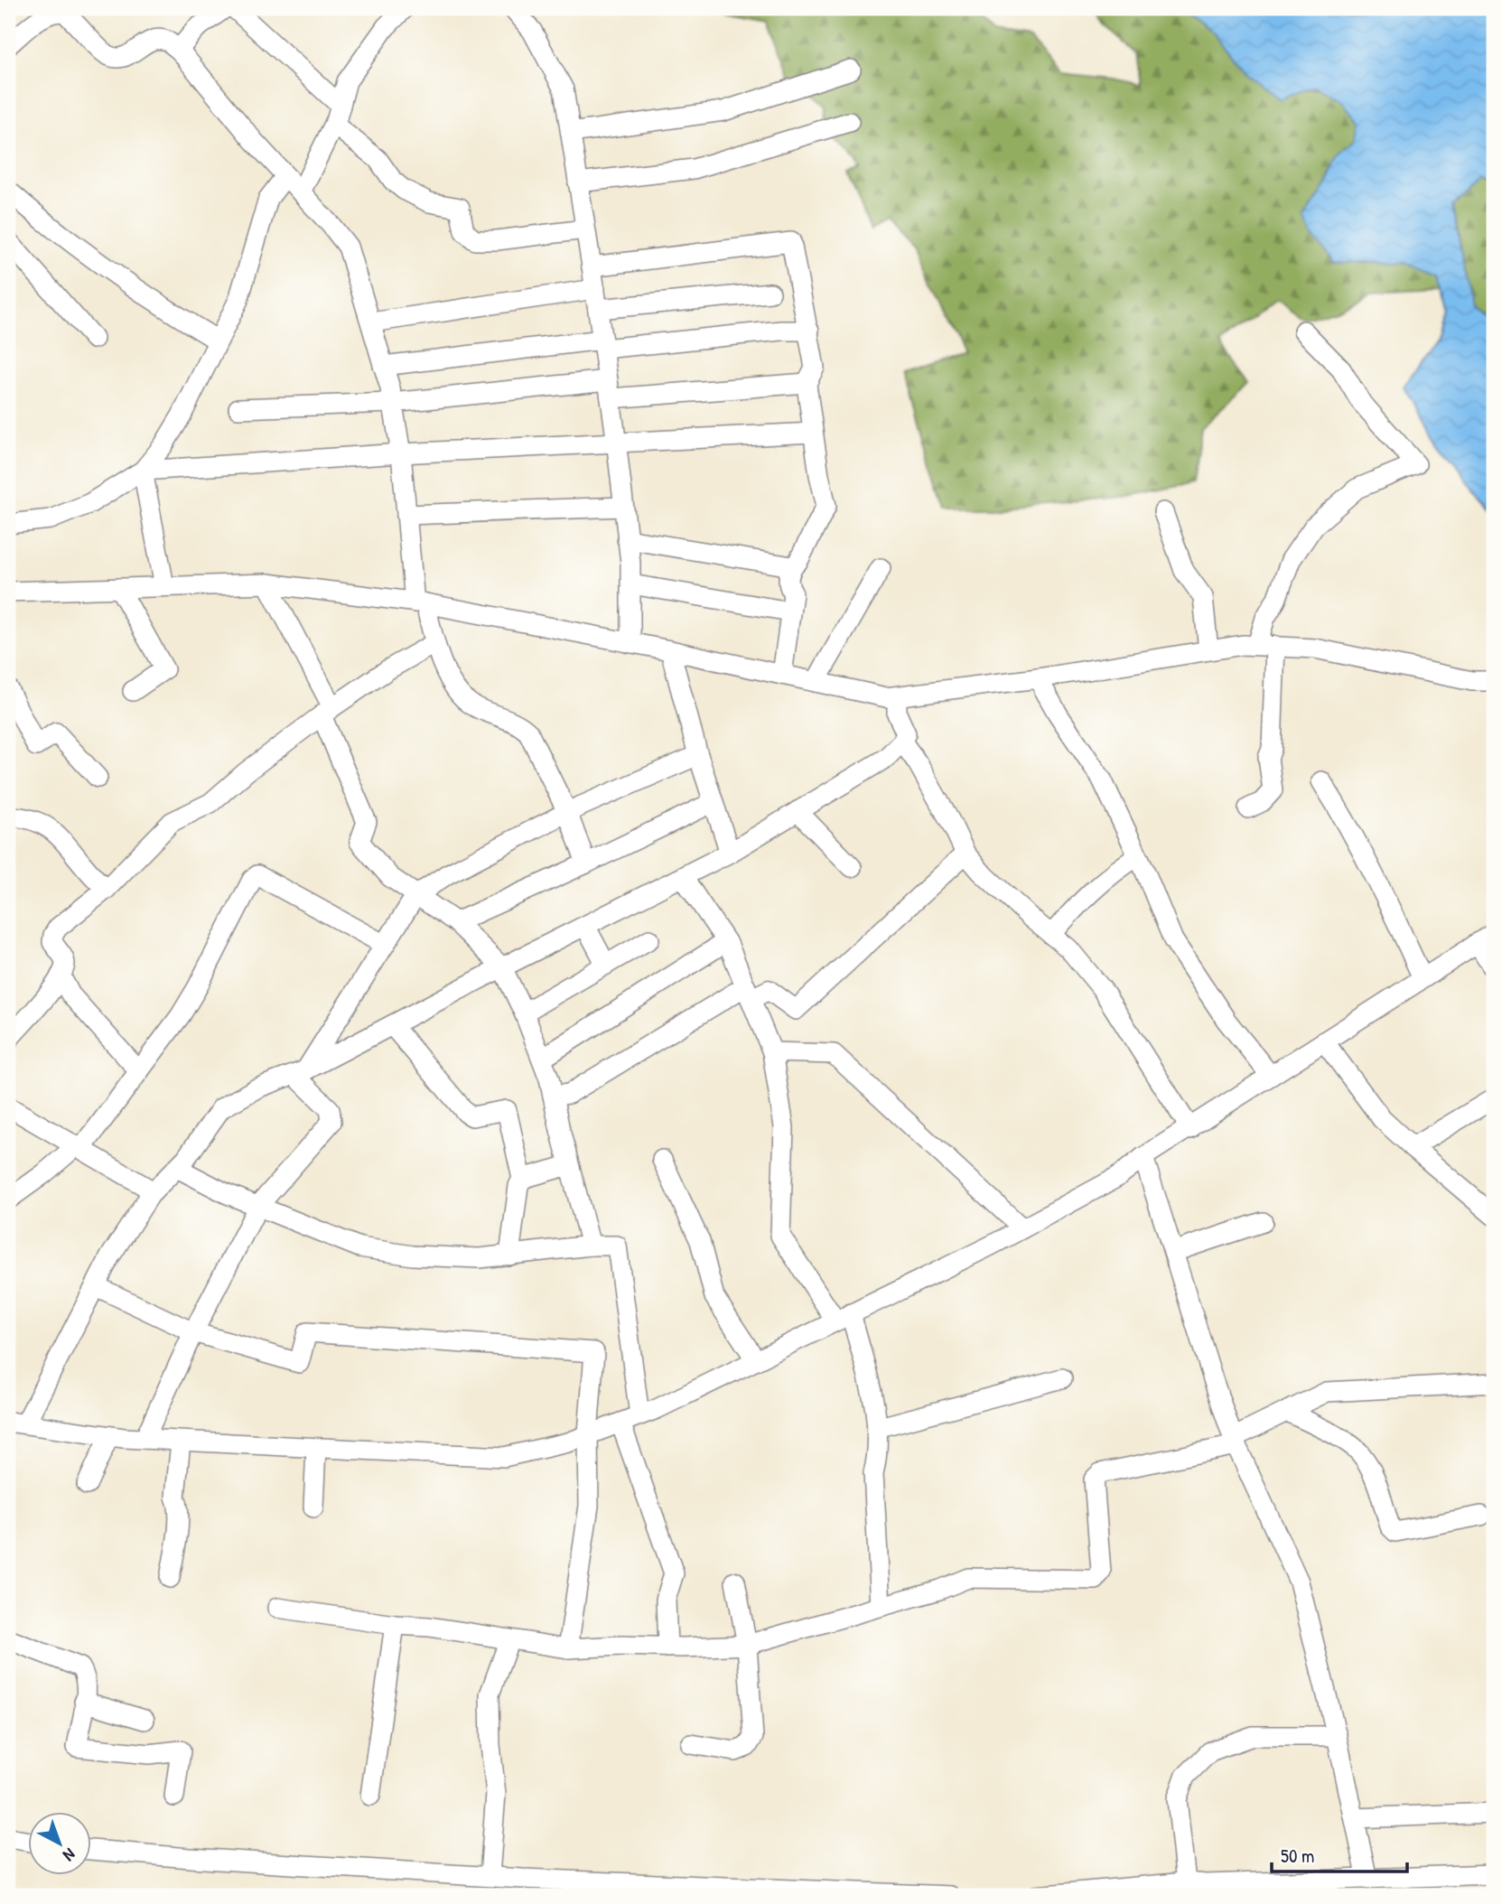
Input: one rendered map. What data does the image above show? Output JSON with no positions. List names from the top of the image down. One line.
{"scale_bar":"50 m","north":"bottom right"}
